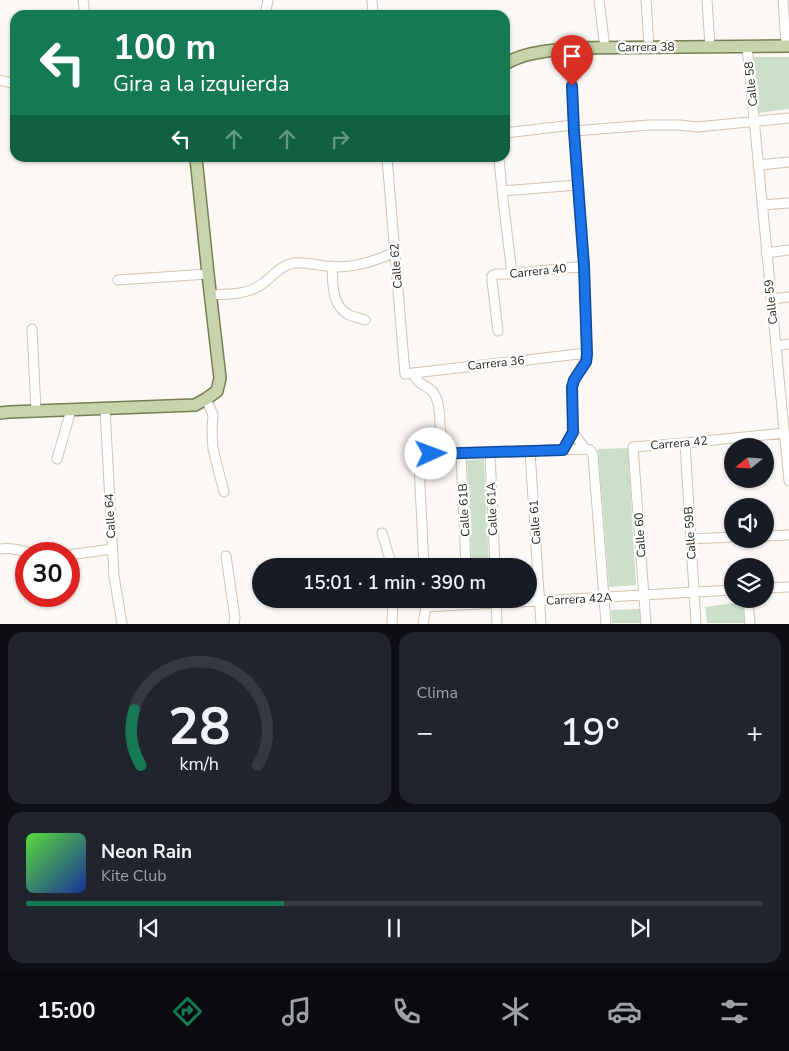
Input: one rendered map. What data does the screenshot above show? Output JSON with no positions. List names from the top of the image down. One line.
{"streets":{"main road":["Carrera 38"],"street":["Calle 58","Calle 62","Carrera 40","Calle 59","Carrera 36","Carrera 42","Calle 61A","Calle 61B","Calle 64","Calle 61","Calle 59B","Calle 60","Carrera 42A"]},"crossings":[["Carrera 38","Calle 58"],["Calle 58","Calle 59"],["Calle 62","Carrera 36"],["Calle 59","Carrera 42"],["Carrera 42","Calle 59B"],["Carrera 42","Calle 60"],["Calle 61","Carrera 42A"],["Calle 59B","Carrera 42A"],["Calle 60","Carrera 42A"]],"north":"left","page":{"turn":["100 m","Gira a la izquierda"],"limit":"30","trip":"15:01 · 1 min · 390 m","tile":"Clima","heat":["−","19°","+"],"song":["Neon Rain","Kite Club"],"tabs":"15:00","gauge":["28","km/h"]}}
